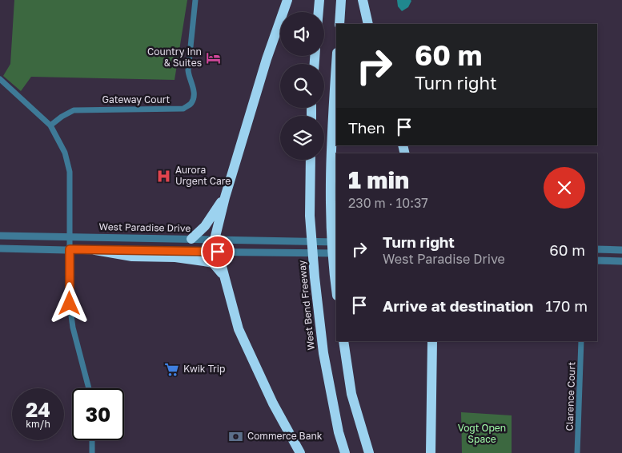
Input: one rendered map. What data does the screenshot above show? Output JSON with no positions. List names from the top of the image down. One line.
{"streets":{"highway":["West Bend Freeway"],"street":["Gateway Court","West Paradise Drive","Clarence Court"]},"parks":["Vogt Open Space"],"places":{"hotel":["Country Inn & Suites"],"hospital":["Aurora Urgent Care"],"supermarket":["Kwik Trip"],"bank":["Commerce Bank"]},"page":{"turn":["60 m","Turn right"],"then":"Then","heading":["1 min","230 m · 10:37"],"list":[{"name":"Turn right","note":"West Paradise Drive","value":"60 m"},{"name":"Arrive at destination","value":"170 m"}],"speed":"24 km/h","limit":"30"}}
